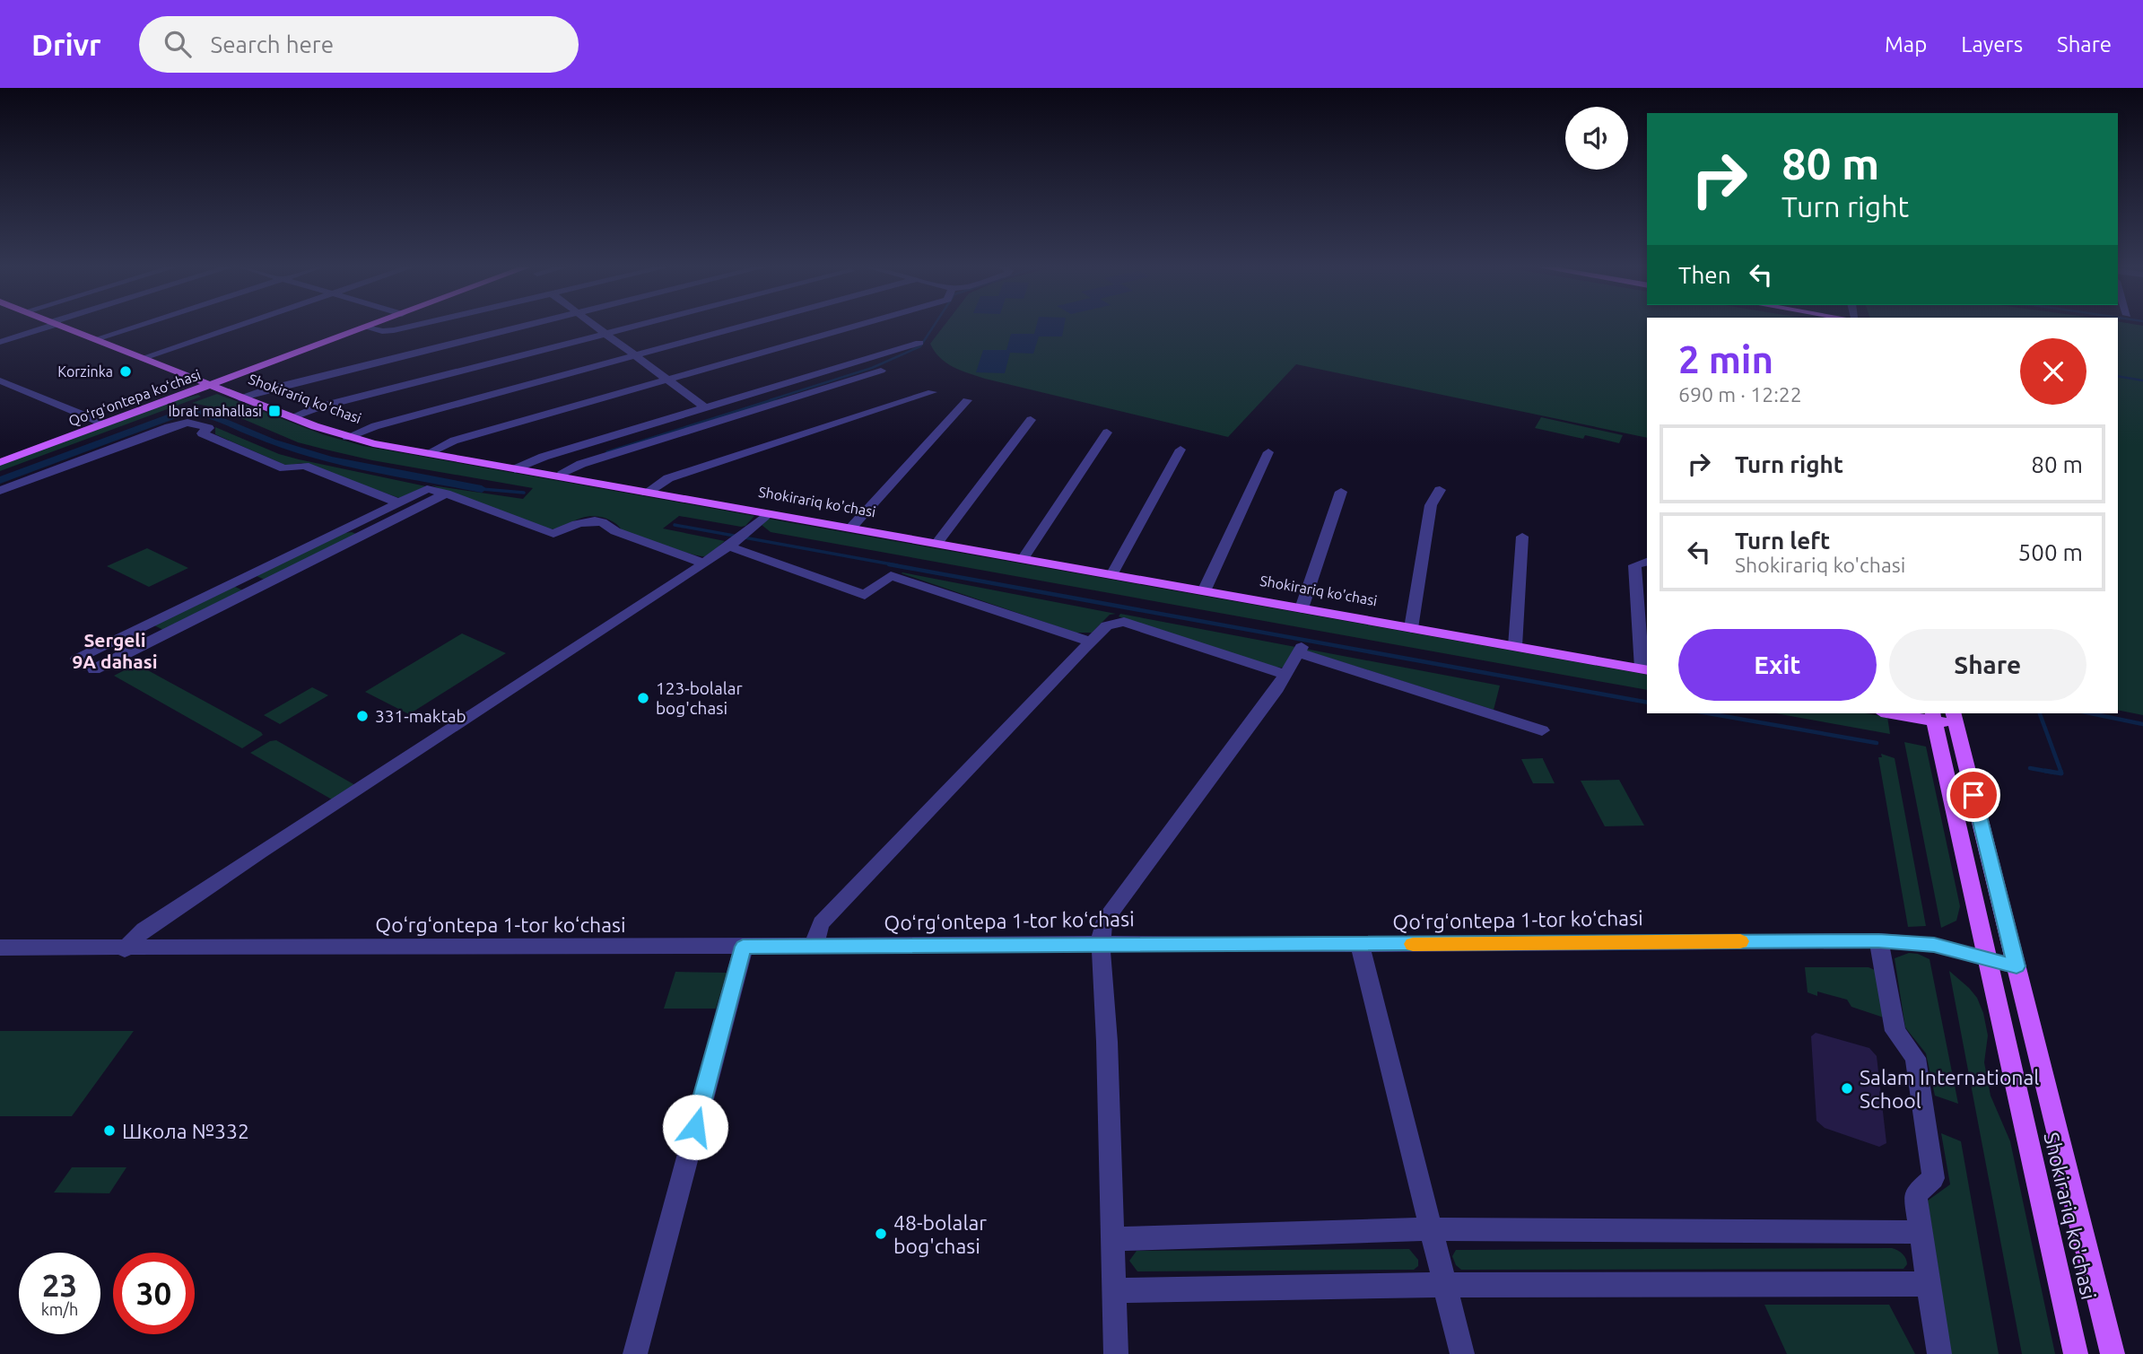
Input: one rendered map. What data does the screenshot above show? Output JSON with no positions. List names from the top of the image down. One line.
{"streets":{"main road":["Qoʻrgʻontepa koʻchasi","Shokirariq ko'chasi"],"street":["Qoʻrgʻontepa 1-tor koʻchasi"]},"crossings":[["Qoʻrgʻontepa koʻchasi","Shokirariq ko'chasi"],["Shokirariq ko'chasi","Qoʻrgʻontepa 1-tor koʻchasi"]],"districts":["Sergeli 9A dahasi"],"places":{"other":["Korzinka","123-bolalar bog'chasi","331-maktab","Salam International School","Школа №332","48-bolalar bog'chasi"],"transit":["Ibrat mahallasi"]},"page":{"header":"Drivr","search":"Search here","nav":["Map","Layers","Share"],"turn":["80 m","Turn right"],"then":"Then","heading":["2 min","690 m · 12:22"],"list":[{"name":"Turn right","value":"80 m"},{"name":"Turn left","note":"Shokirariq ko'chasi","value":"500 m"}],"buttons":["Exit","Share"],"speed":"23 km/h","limit":"30"}}
